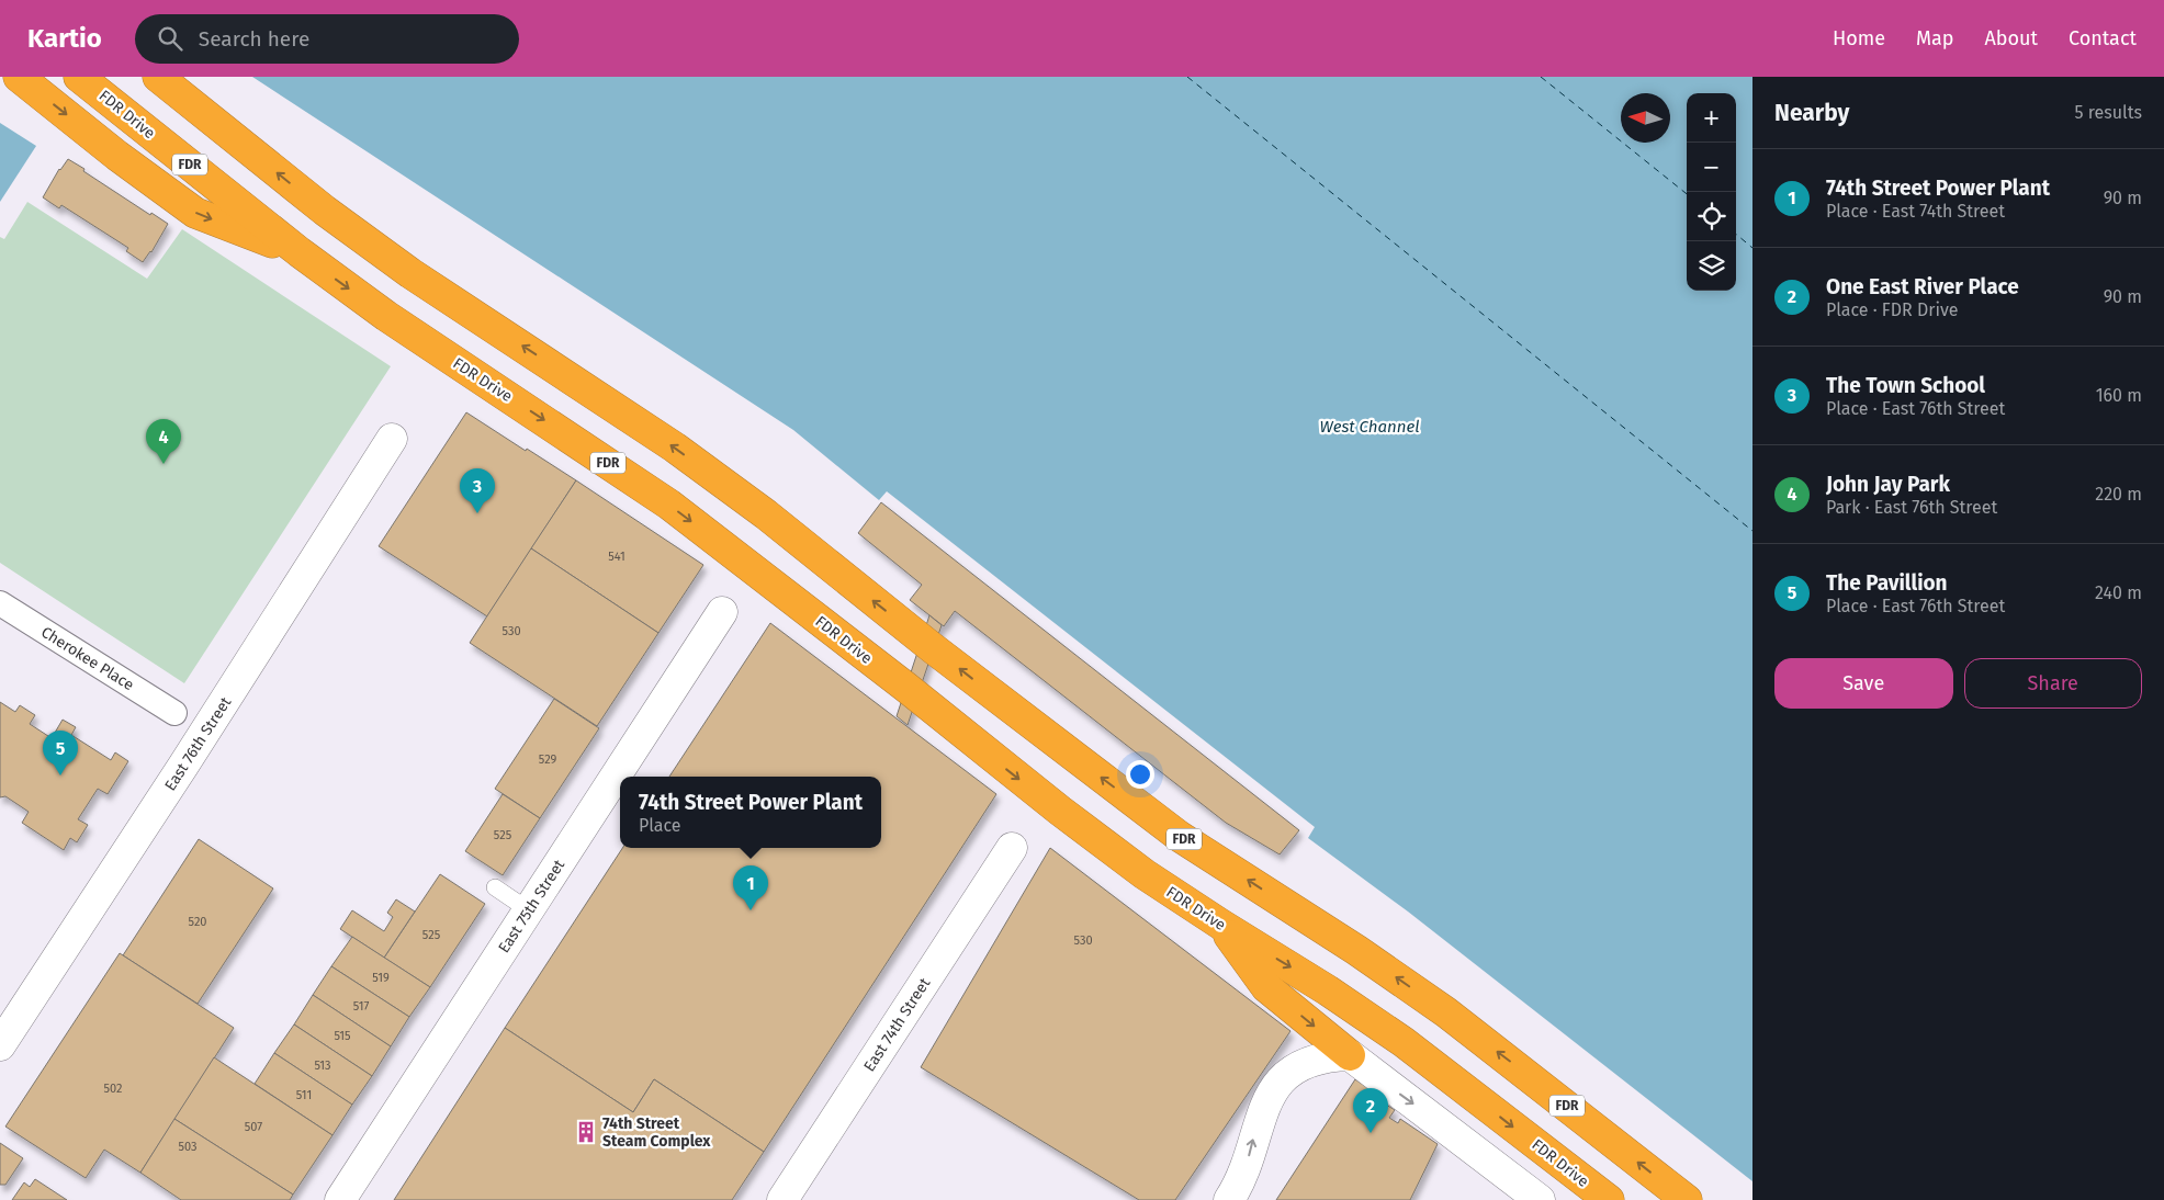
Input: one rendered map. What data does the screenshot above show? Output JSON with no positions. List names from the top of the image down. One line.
{"streets":{"highway":["FDR Drive","FDR"],"street":["Cherokee Place","East 76th Street","East 75th Street","East 74th Street"]},"water":["West Channel"],"places":{"building":["74th Street Steam Complex"]},"house_numbers":["541","530","529","525","520","525","530","519","517","515","513","502","511","507","503"],"north":"left","page":{"header":"Kartio","search":"Search here","nav":["Home","Map","About","Contact"],"heading":["Nearby","5 results"],"map_buttons":["+","−"],"list":[{"mark":"1","name":"74th Street Power Plant","note":"Place · East 74th Street","value":"90 m"},{"mark":"2","name":"One East River Place","note":"Place · FDR Drive","value":"90 m"},{"mark":"3","name":"The Town School","note":"Place · East 76th Street","value":"160 m"},{"mark":"4","name":"John Jay Park","note":"Park · East 76th Street","value":"220 m"},{"mark":"5","name":"The Pavillion","note":"Place · East 76th Street","value":"240 m"}],"pins":["4","3","5","1","2"],"buttons":["Save","Share"],"popup":["74th Street Power Plant","Place"]}}
